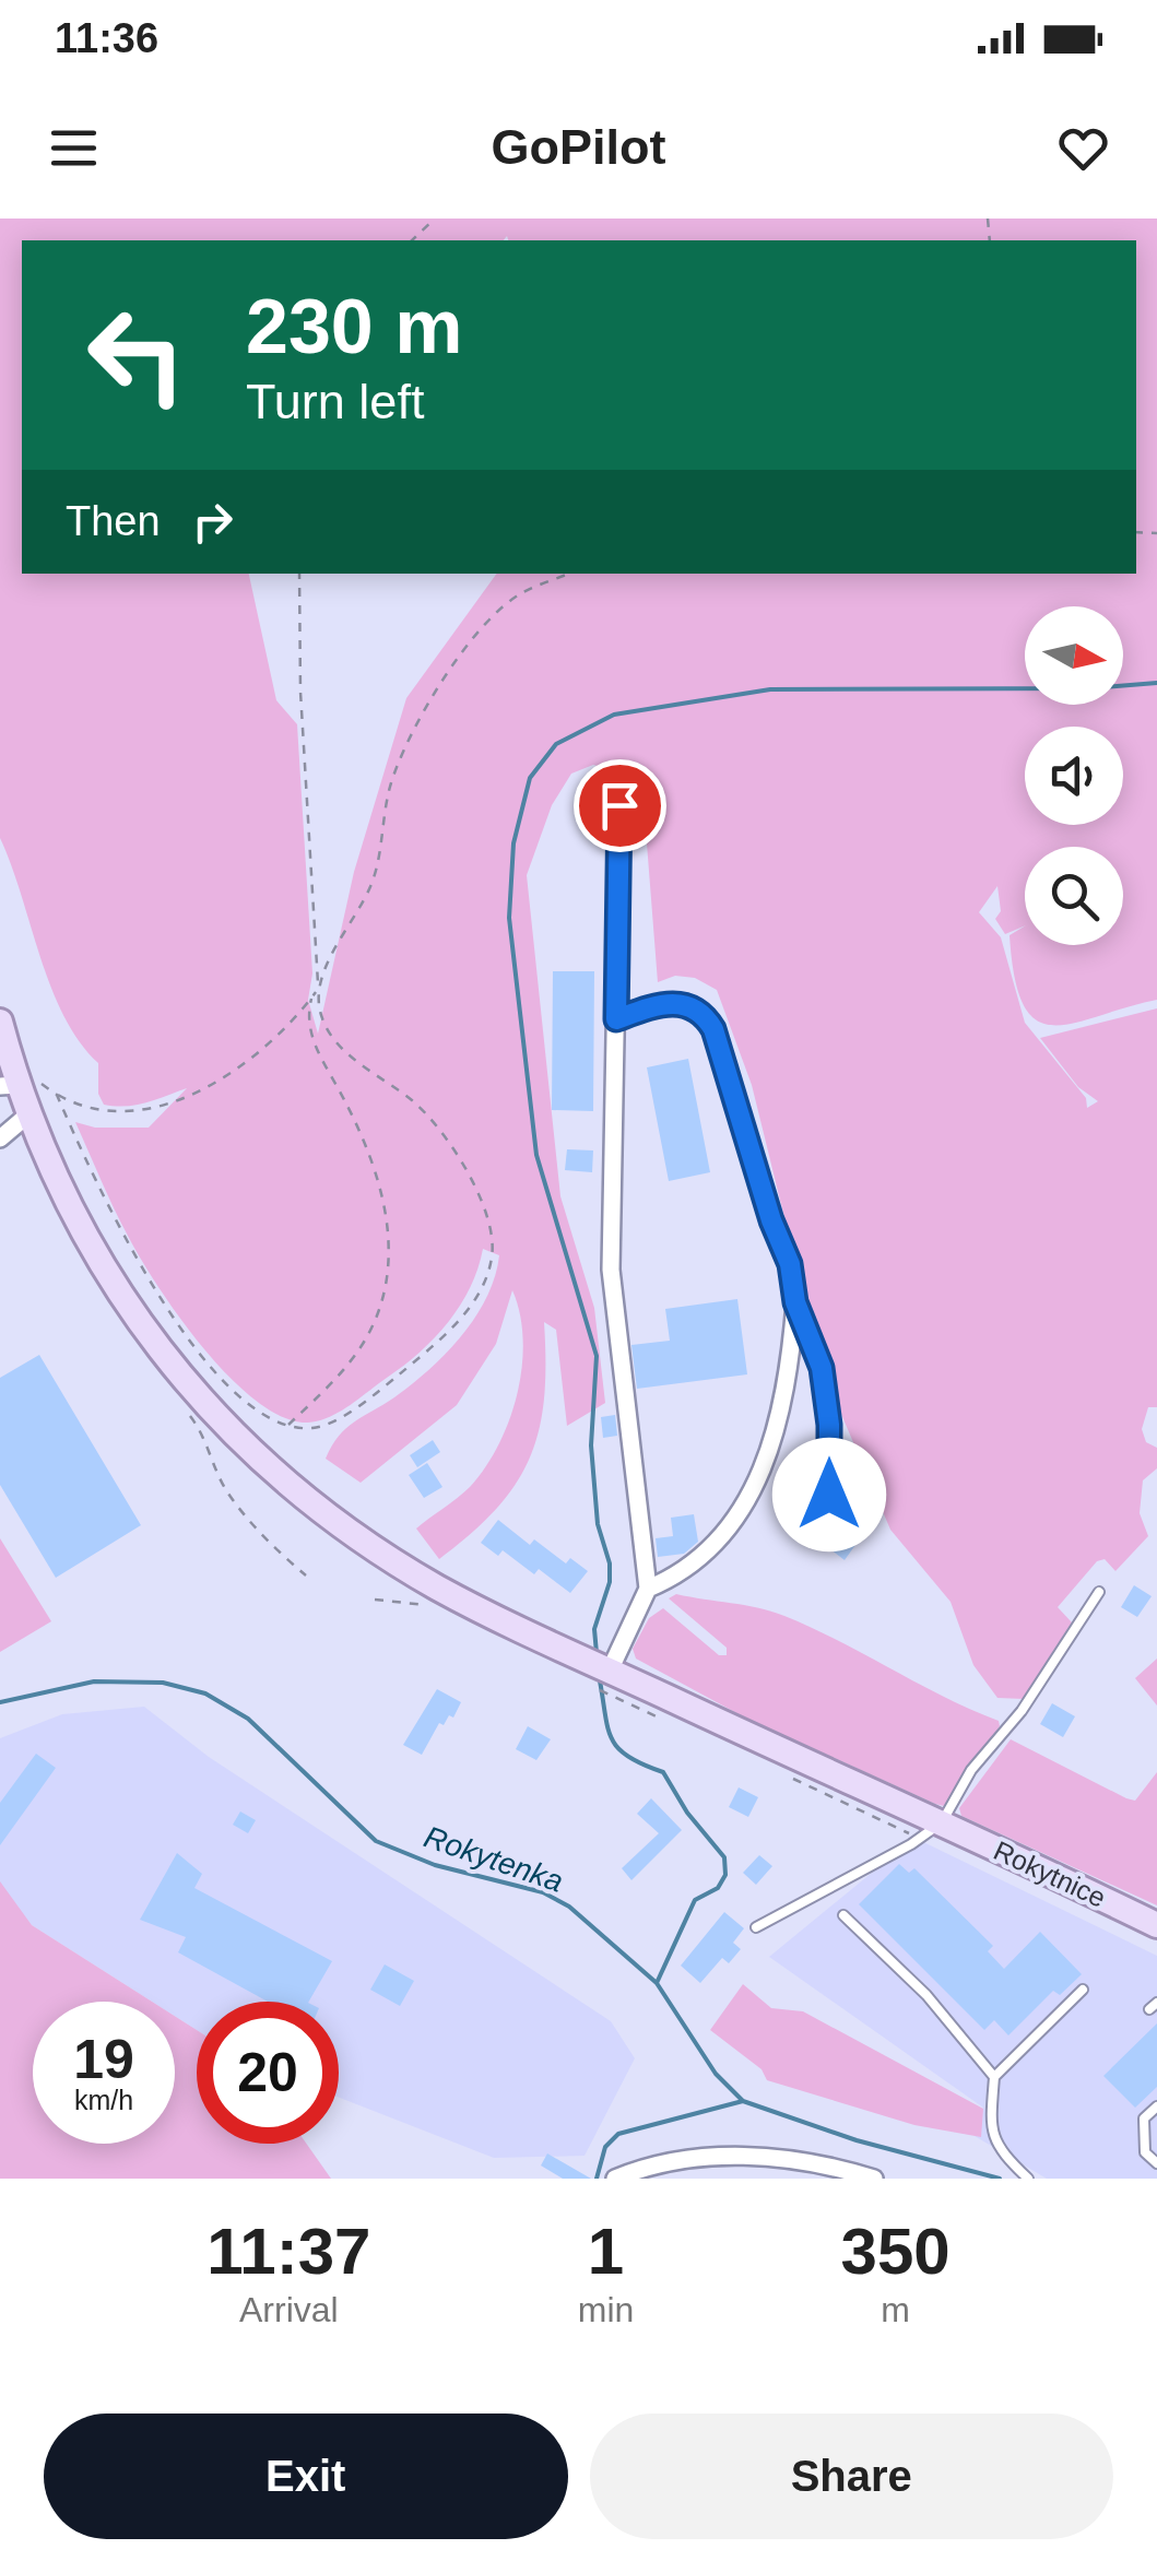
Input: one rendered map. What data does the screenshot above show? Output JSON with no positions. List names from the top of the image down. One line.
{"streets":{"main road":["Rokytnice"]},"water":["Rokytenka"],"north":"right","page":{"status":"11:36","header":"GoPilot","turn":["230 m","Turn left"],"then":"Then","speed":"19 km/h","limit":"20","eta":["11:37","Arrival","1","min","350","m"],"buttons":["Exit","Share"]}}
